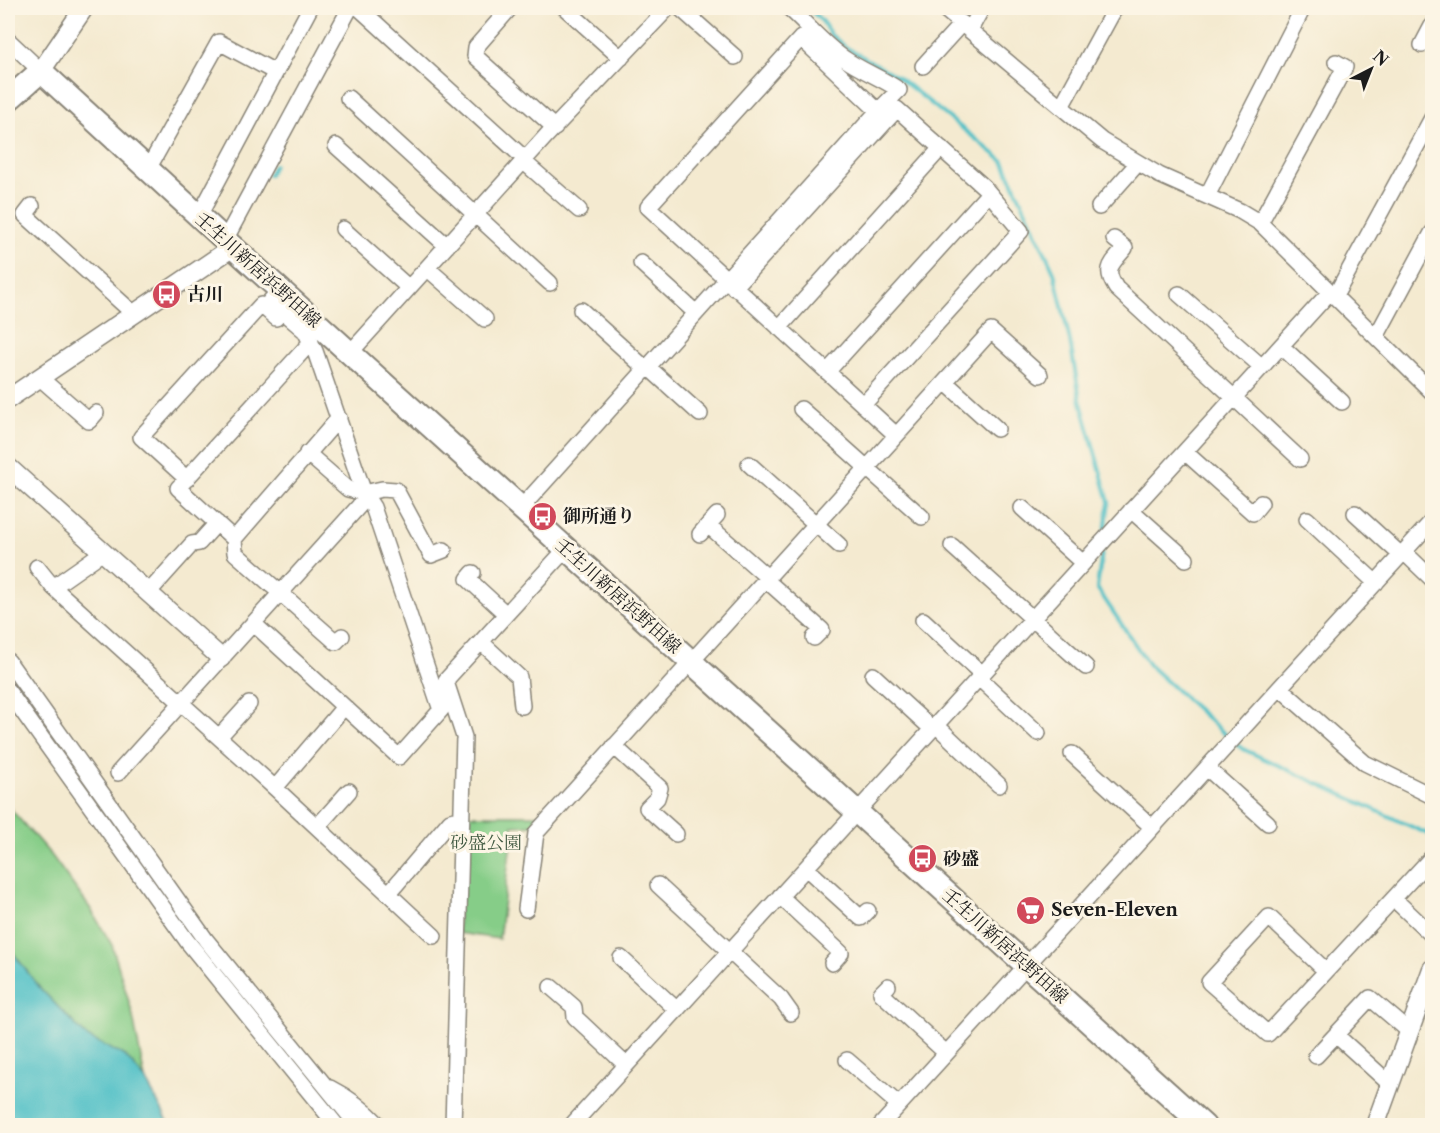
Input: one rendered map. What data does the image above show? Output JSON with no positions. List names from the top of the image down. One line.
{"streets":{"main road":["壬生川新居浜野田線"]},"parks":["砂盛公園"],"places":{"bus stop":["古川","御所通り","砂盛"],"supermarket":["Seven-Eleven"]},"north":"top right"}
